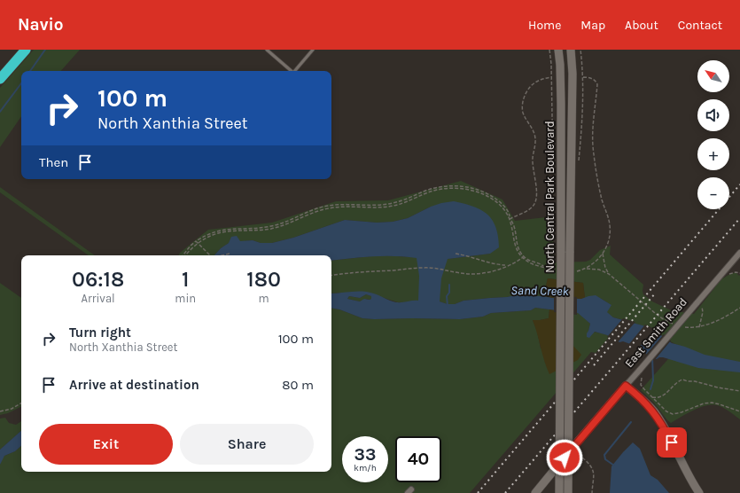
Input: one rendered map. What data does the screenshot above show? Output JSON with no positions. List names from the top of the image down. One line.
{"streets":{"main road":["North Central Park Boulevard","East Smith Road"]},"water":["Sand Creek"],"north":"top left","page":{"header":"Navio","nav":["Home","Map","About","Contact"],"map_buttons":["+","−"],"turn":["100 m","North Xanthia Street"],"then":"Then","eta":["06:18","Arrival","1","min","180","m"],"list":[{"name":"Turn right","note":"North Xanthia Street","value":"100 m"},{"name":"Arrive at destination","value":"80 m"}],"buttons":["Exit","Share"],"speed":"33 km/h","limit":"40"}}
